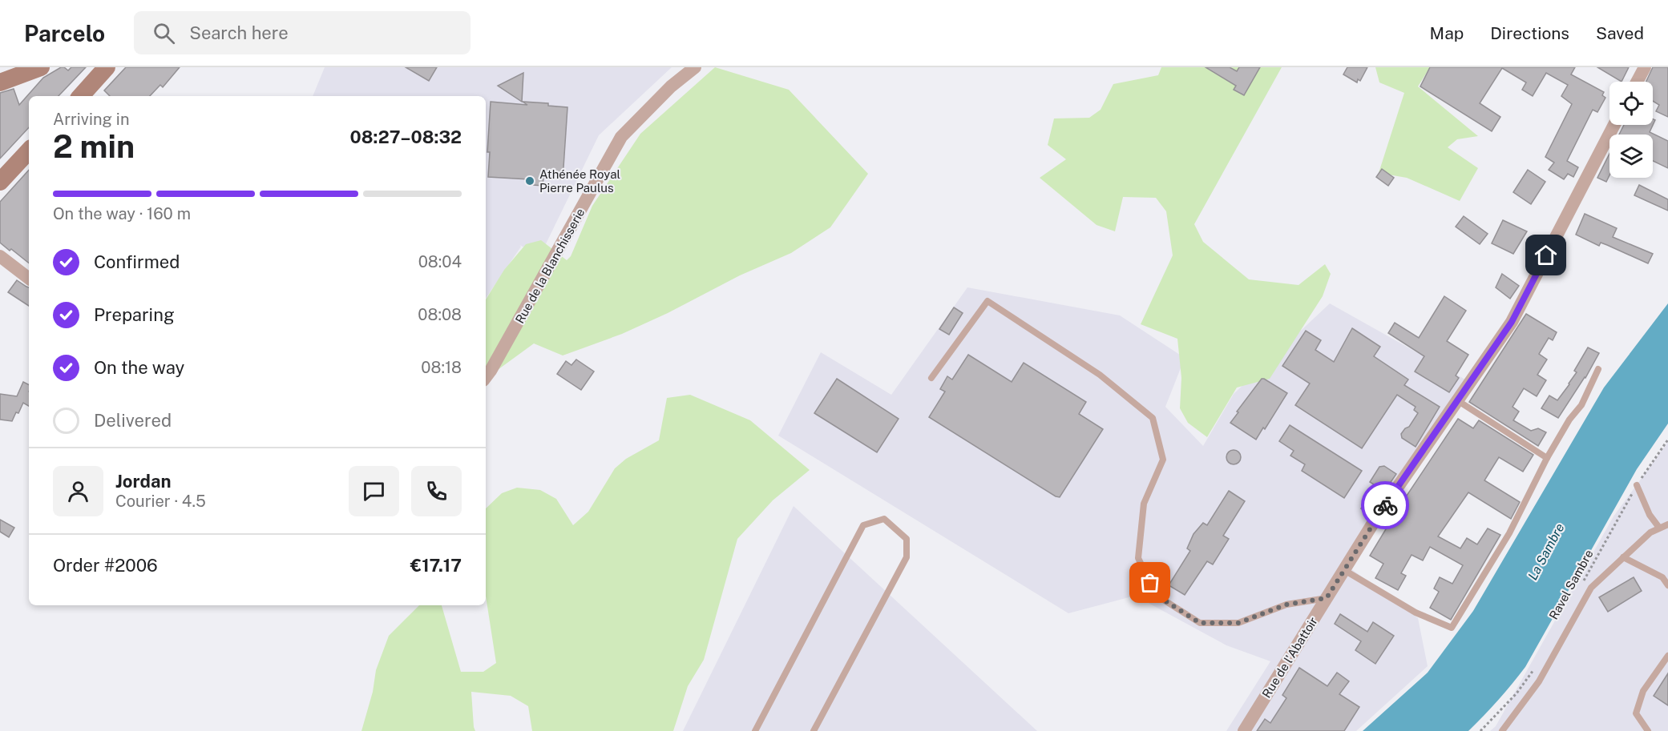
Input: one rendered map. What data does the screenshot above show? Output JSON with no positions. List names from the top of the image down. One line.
{"streets":{"street":["Rue de la Blanchisserie","Rue de l'Abattoir"],"path":["Ravel Sambre"]},"water":["La Sambre"],"places":["Athénée Royal Pierre Paulus"],"page":{"header":"Parcelo","search":"Search here","nav":["Map","Directions","Saved"],"heading":["2 min","Arriving in","08:27–08:32"],"panel":["Jordan","Courier · 4.5","Order #2006","€17.17"],"bar":"On the way · 160 m","list":[["Confirmed","08:04"],["Preparing","08:08"],["On the way","08:18"],"Delivered"]}}
